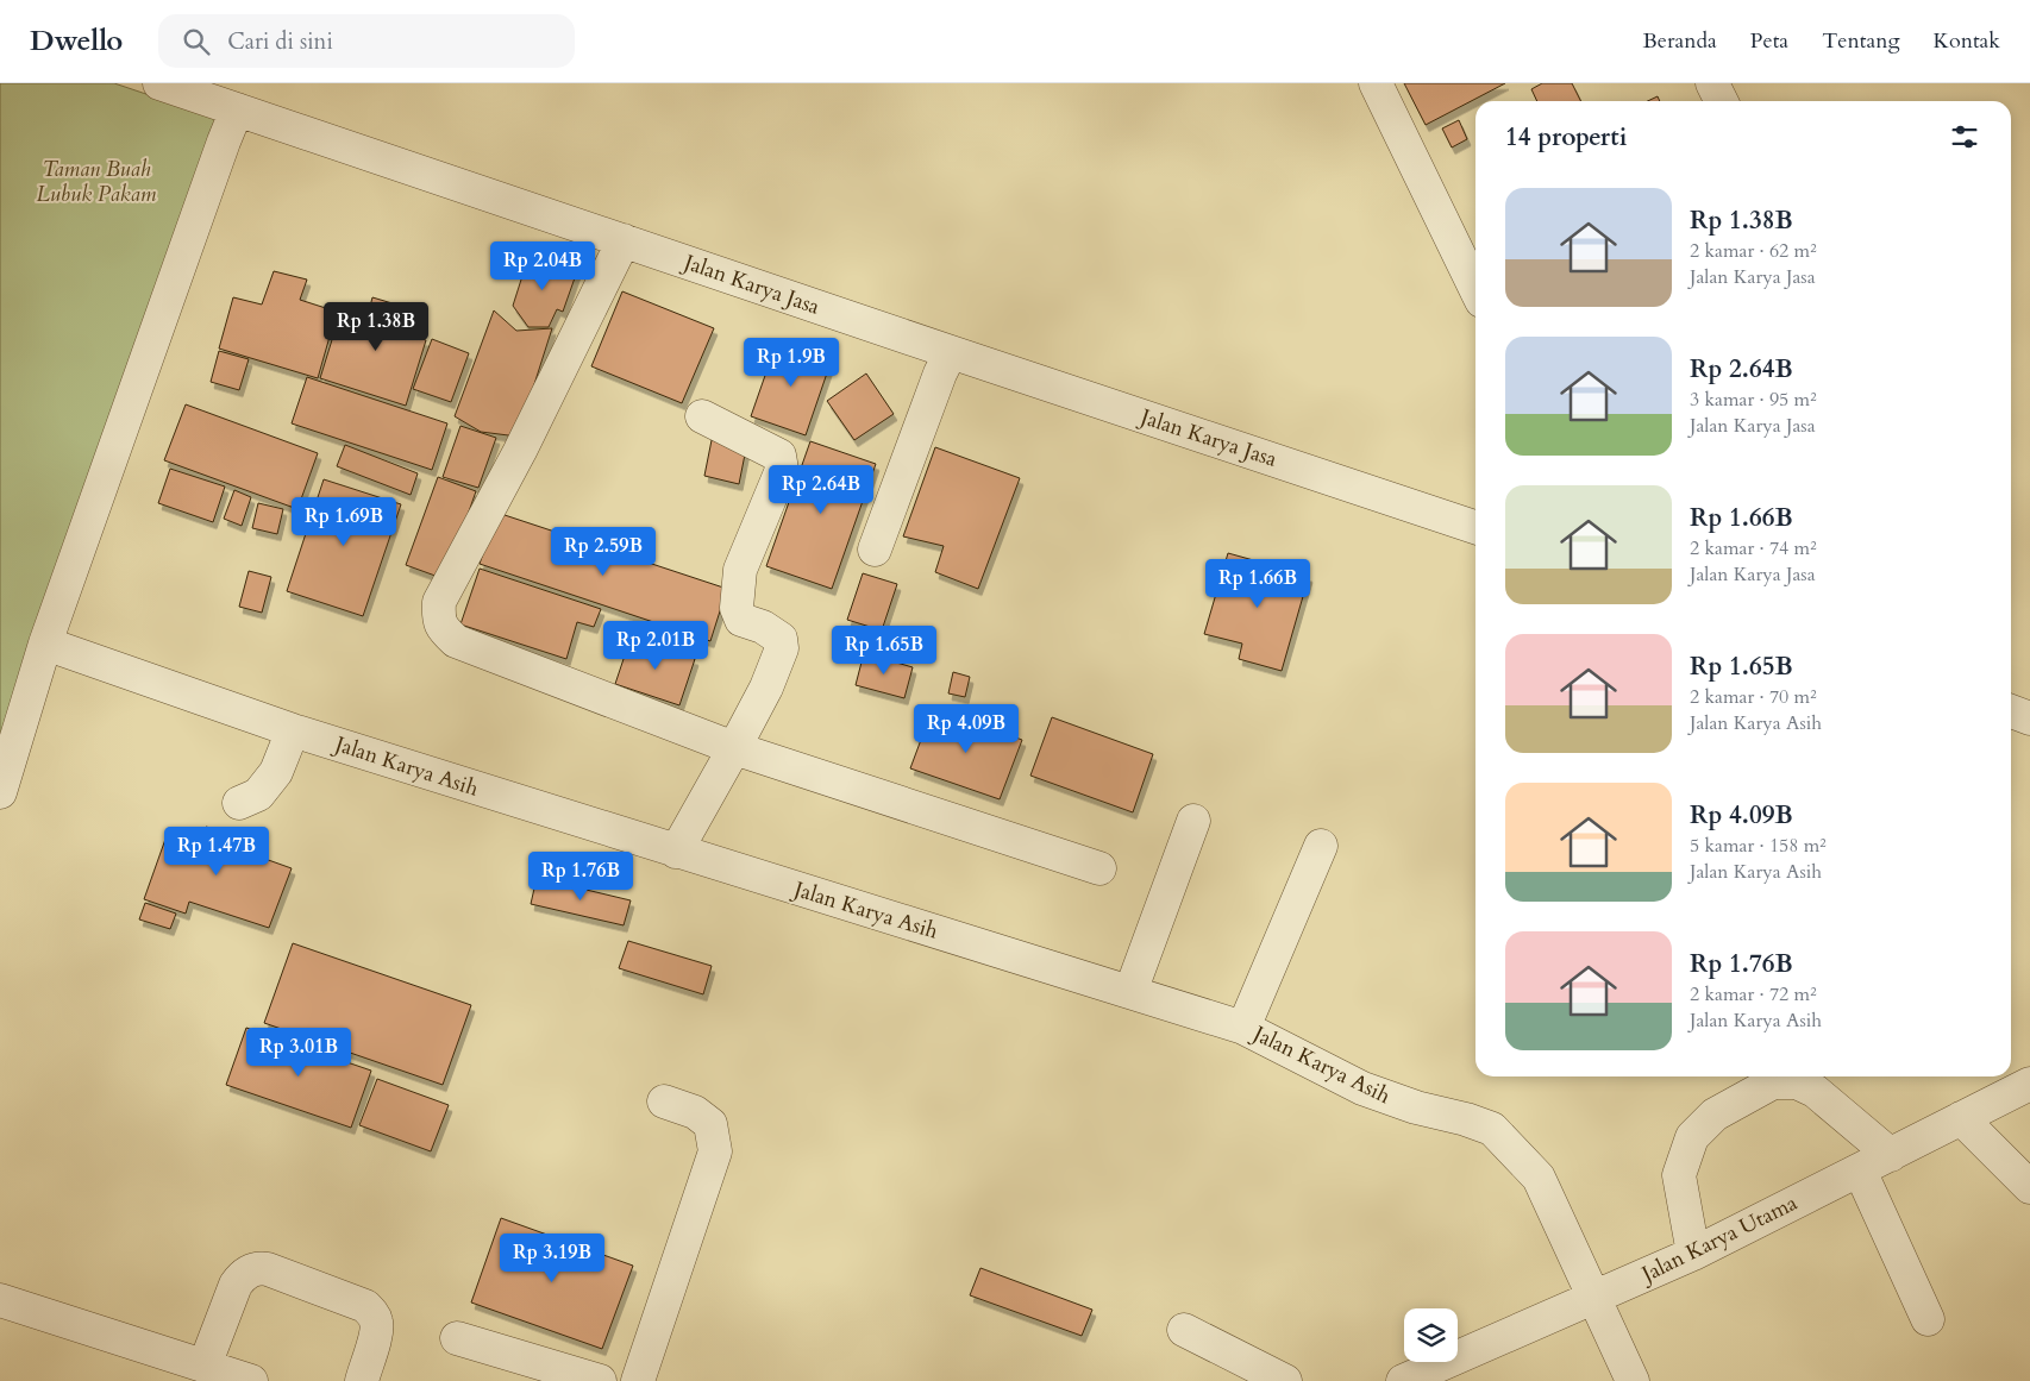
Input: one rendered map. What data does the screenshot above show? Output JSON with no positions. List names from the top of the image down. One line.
{"streets":{"street":["Jalan Karya Jasa","Jalan Karya Asih","Jalan Karya Utama"]},"crossings":[["Jalan Karya Asih","Jalan Karya Utama"]],"parks":["Taman Buah Lubuk Pakam"],"page":{"header":"Dwello","search":"Cari di sini","nav":["Beranda","Peta","Tentang","Kontak"],"heading":"14 properti","list":[{"name":"Rp 1.38B","note":"2 kamar · 62 m² · Jalan Karya Jasa"},{"name":"Rp 2.64B","note":"3 kamar · 95 m² · Jalan Karya Jasa"},{"name":"Rp 1.66B","note":"2 kamar · 74 m² · Jalan Karya Jasa"},{"name":"Rp 1.65B","note":"2 kamar · 70 m² · Jalan Karya Asih"},{"name":"Rp 4.09B","note":"5 kamar · 158 m² · Jalan Karya Asih"},{"name":"Rp 1.76B","note":"2 kamar · 72 m² · Jalan Karya Asih"}],"price":["Rp 2.04B","Rp 1.38B","Rp 1.9B","Rp 2.64B","Rp 1.69B","Rp 2.59B","Rp 1.66B","Rp 2.01B","Rp 1.65B","Rp 4.09B","Rp 1.47B","Rp 1.76B","Rp 3.01B","Rp 3.19B"]}}
